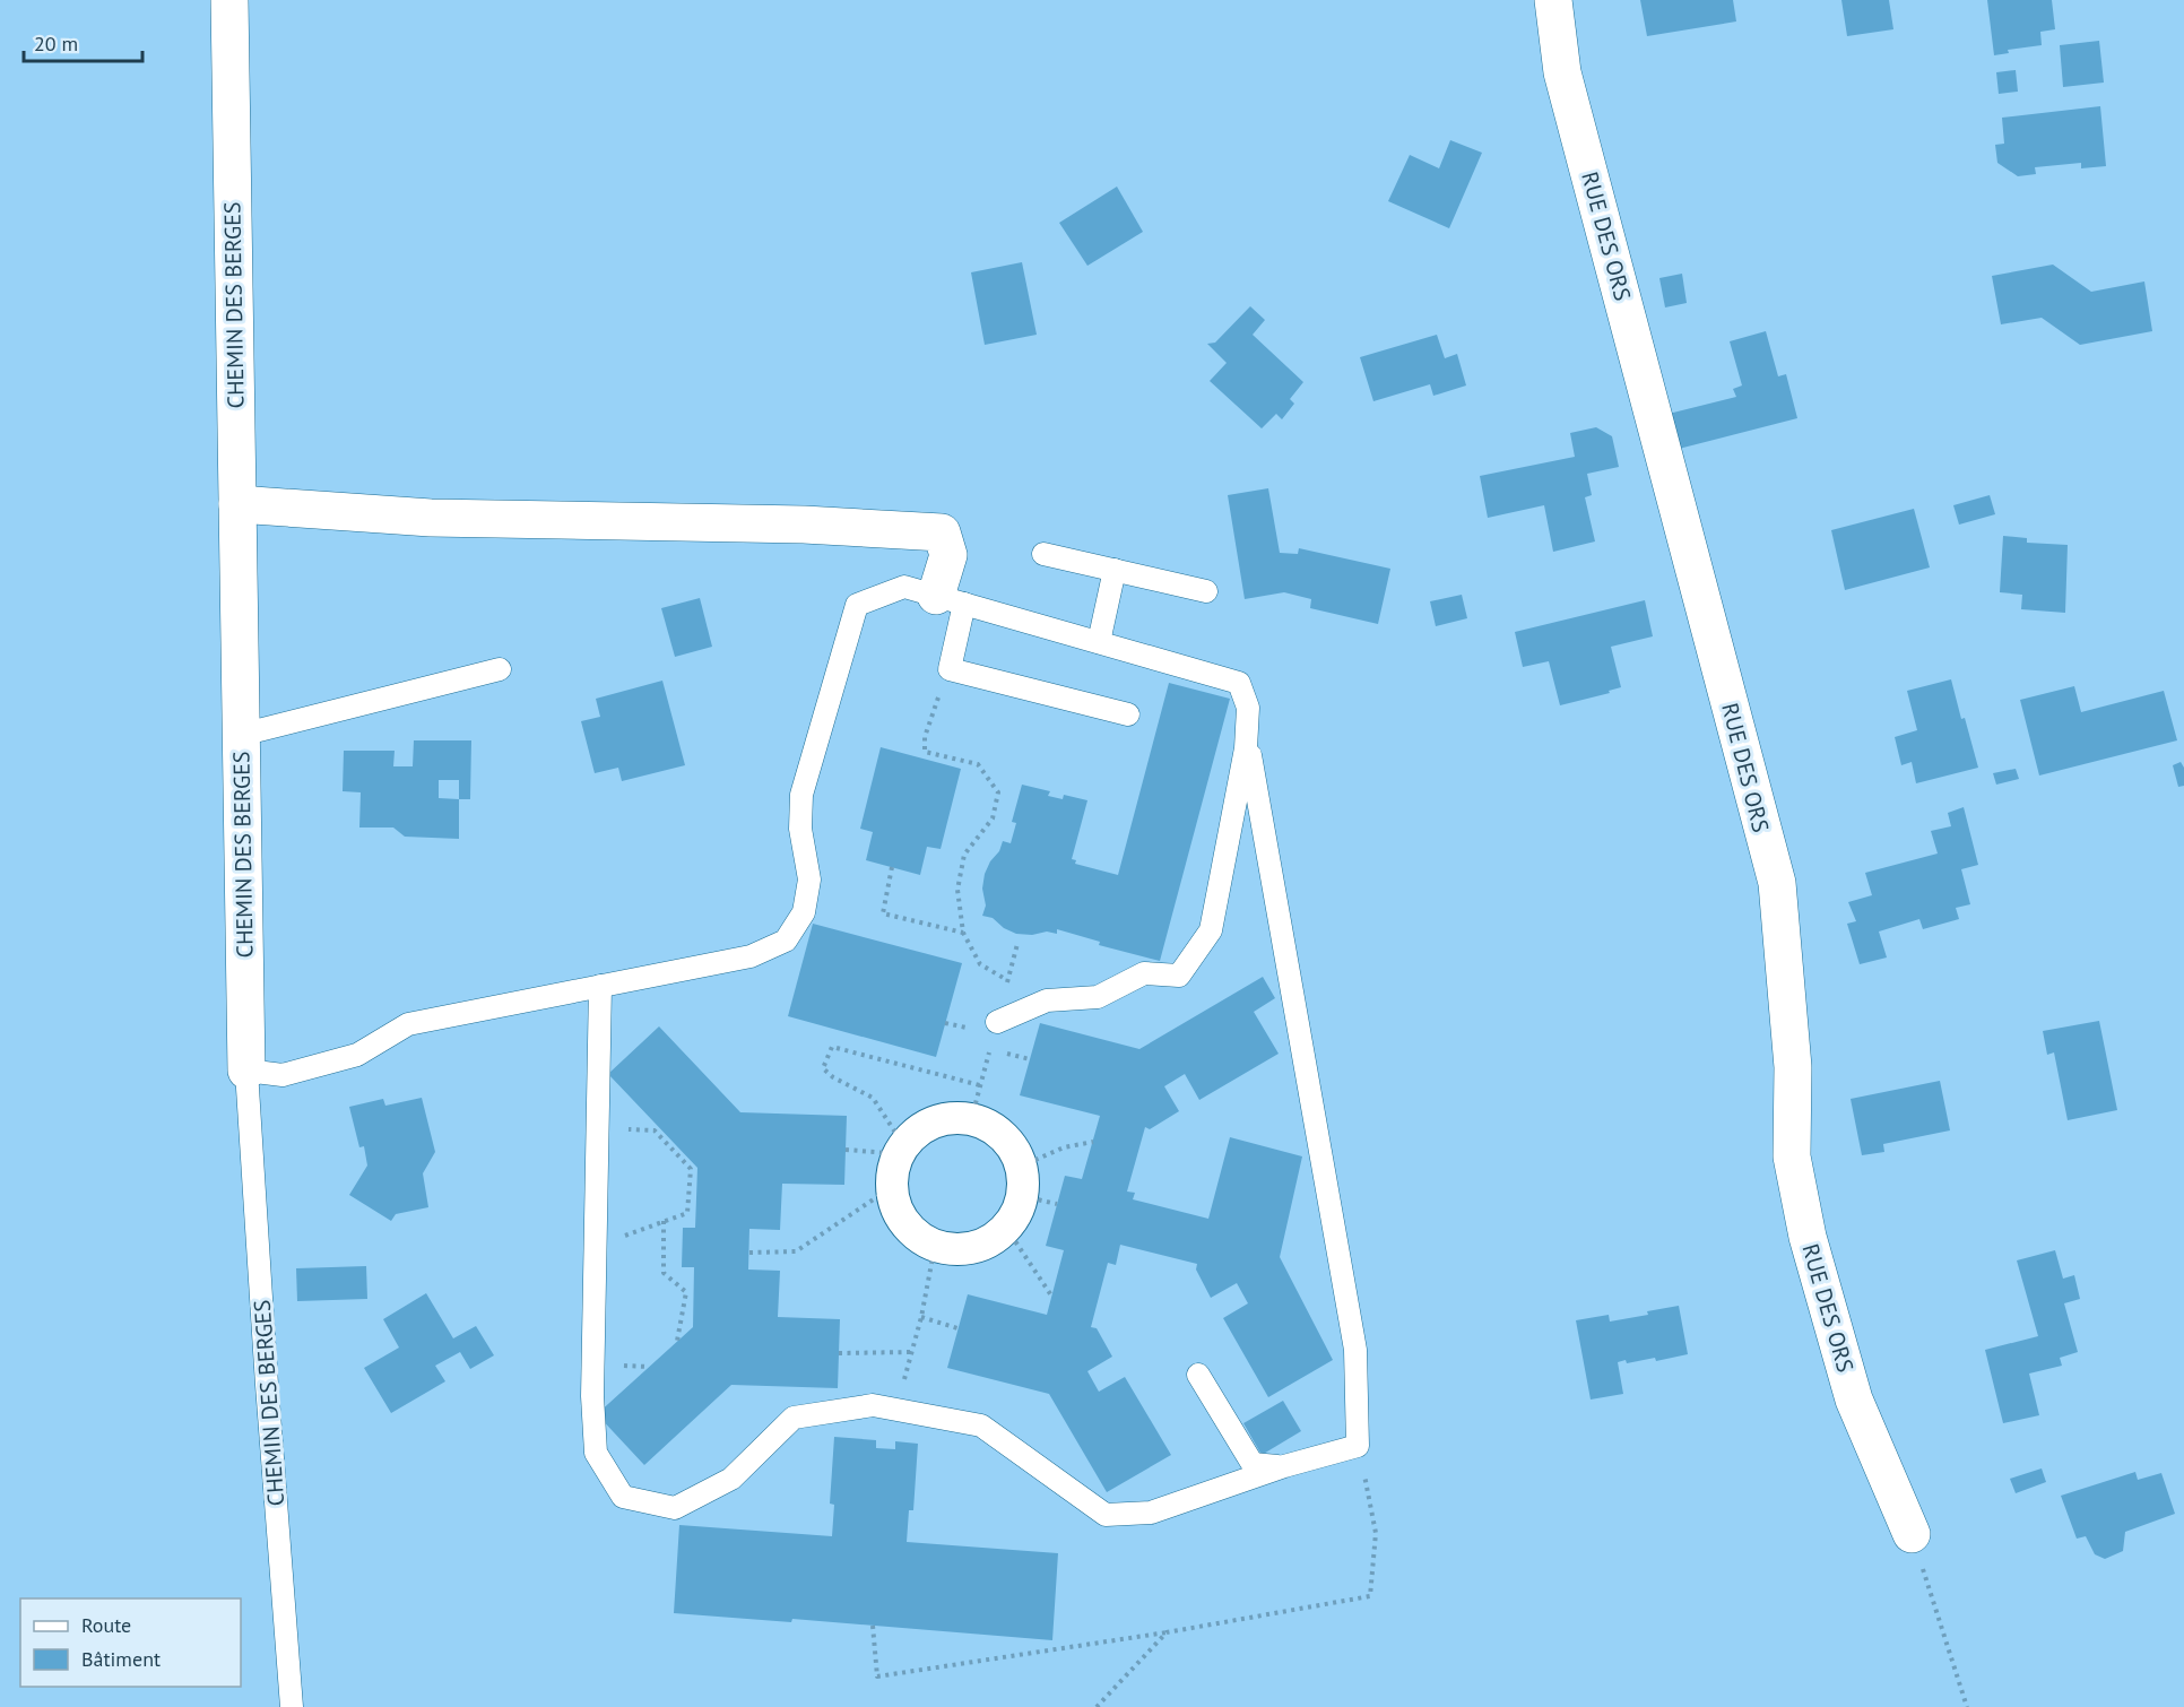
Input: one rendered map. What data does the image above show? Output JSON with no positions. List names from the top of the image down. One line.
{"streets":{"street":["RUE DES ORS","CHEMIN DES BERGES"]},"legend":["Route","Bâtiment"],"scale_bar":"20 m"}
